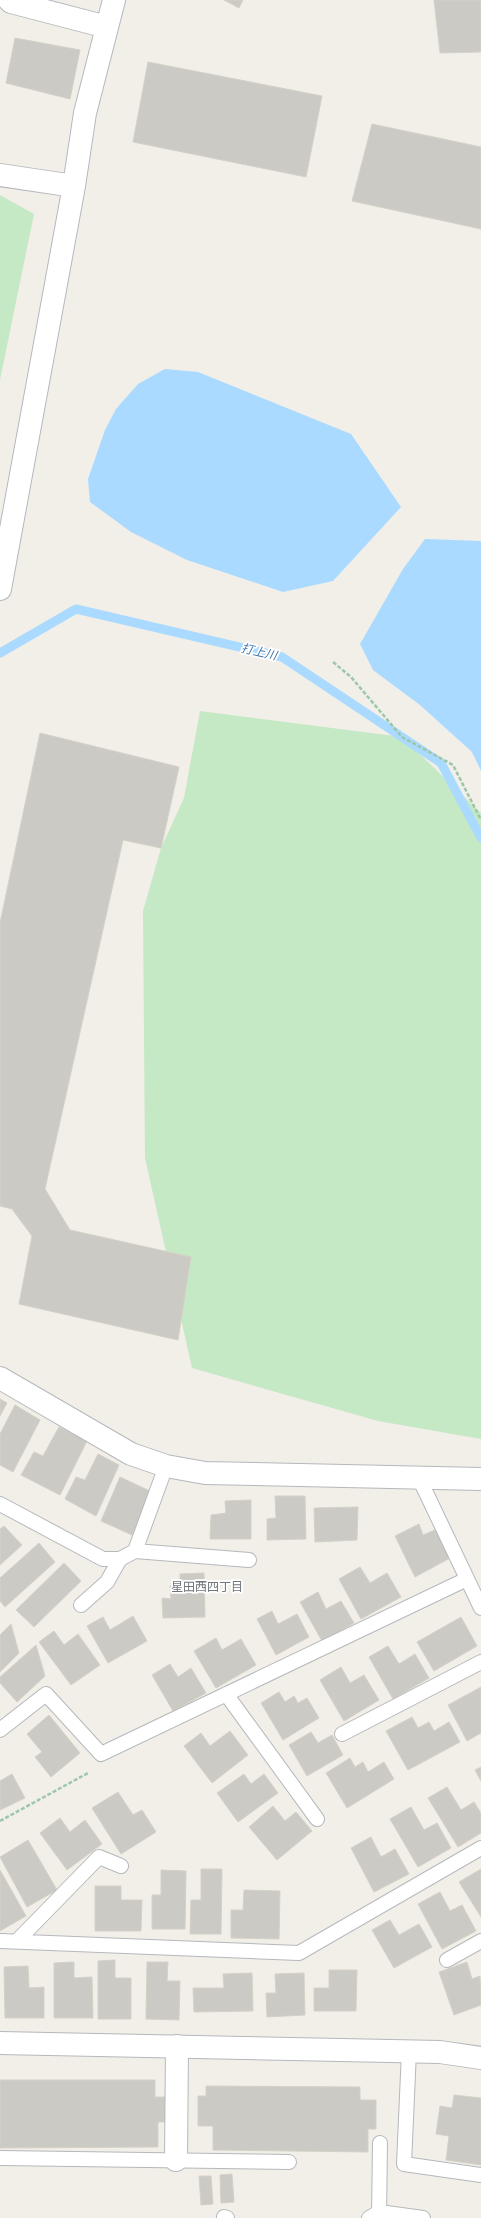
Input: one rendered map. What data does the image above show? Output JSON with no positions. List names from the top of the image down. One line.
{"districts":["星田西四丁目"],"water":["打上川"]}
